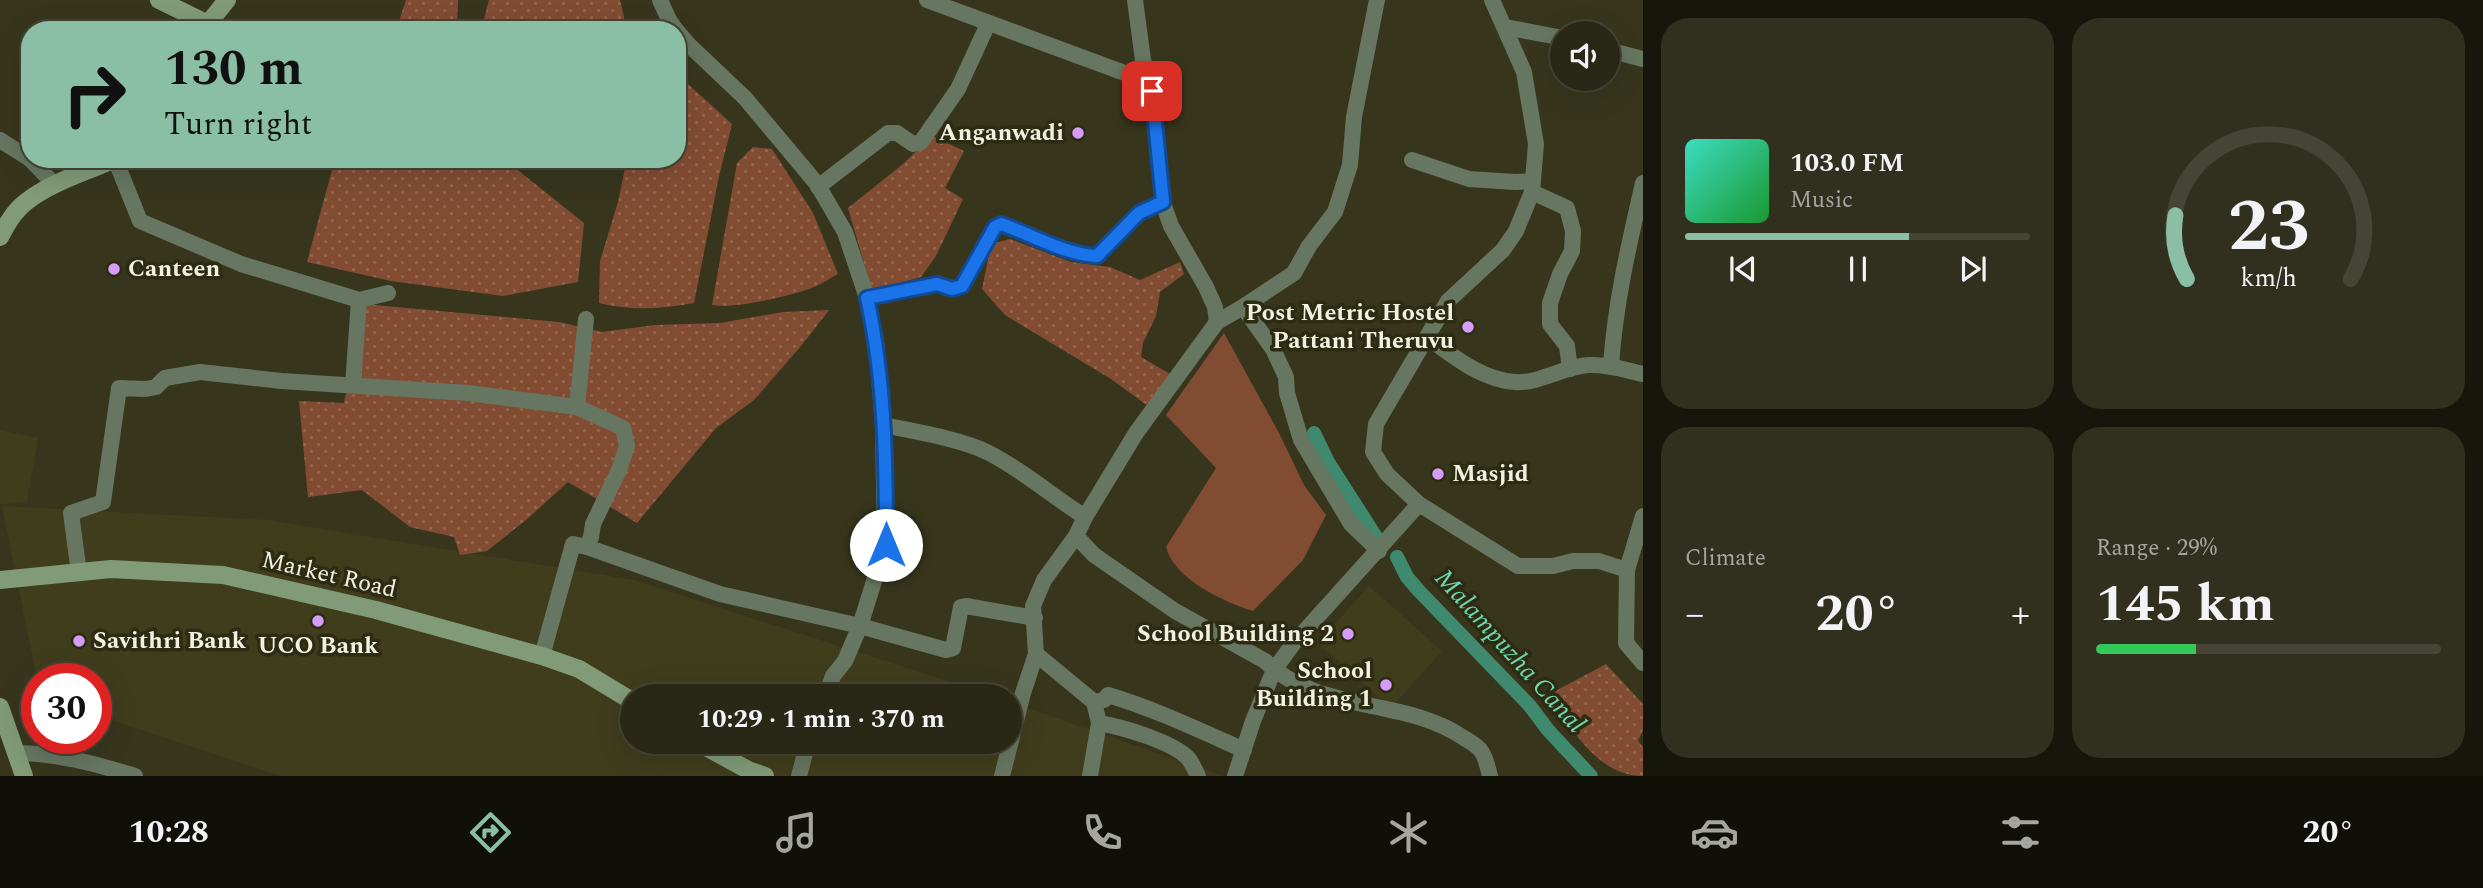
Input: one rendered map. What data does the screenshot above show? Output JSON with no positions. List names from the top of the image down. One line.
{"streets":{"main road":["Market Road"]},"water":["Malampuzha Canal"],"places":["Anganwadi","Canteen","Post Metric Hostel Pattani Theruvu","Masjid","UCO Bank","School Building 2","Savithri Bank","School Building 1"],"page":{"turn":["130 m","Turn right"],"song":["103.0 FM","Music"],"tile":["Climate",["Range · 29%","145 km"]],"heat":["−","20°","+"],"limit":"30","trip":"10:29 · 1 min · 370 m","tabs":["10:28","20°"],"gauge":["23","km/h"]}}
